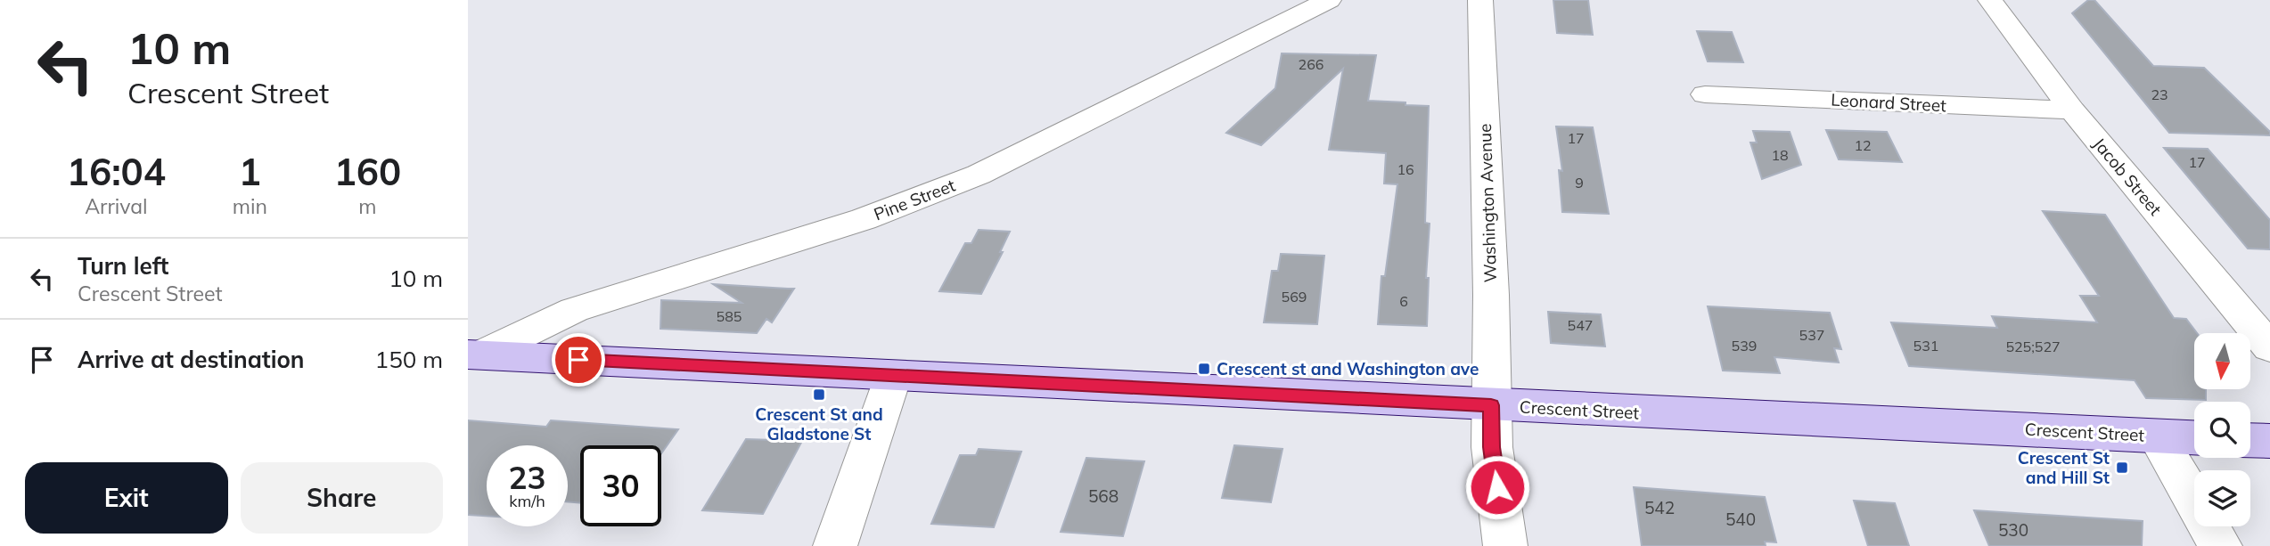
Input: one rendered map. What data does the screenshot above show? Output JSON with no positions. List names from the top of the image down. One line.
{"streets":{"main road":["Crescent Street"],"street":["Leonard Street","Jacob Street","Pine Street","Washington Avenue"]},"crossings":[["Leonard Street","Jacob Street"],["Pine Street","Crescent Street"],["Washington Avenue","Crescent Street"]],"places":{"transit":["Crescent st and Washington ave","Crescent St and Gladstone St","Crescent St and Hill St"]},"house_numbers":["266","23","17","12","18","17","16","9","569","6","585","547","537","539","531","525;527","568","542","540","530"],"north":"bottom","page":{"turn":["10 m","Crescent Street"],"eta":["16:04","Arrival","1","min","160","m"],"list":[{"name":"Turn left","note":"Crescent Street","value":"10 m"},{"name":"Arrive at destination","value":"150 m"}],"speed":"23 km/h","limit":"30","buttons":["Exit","Share"]}}
